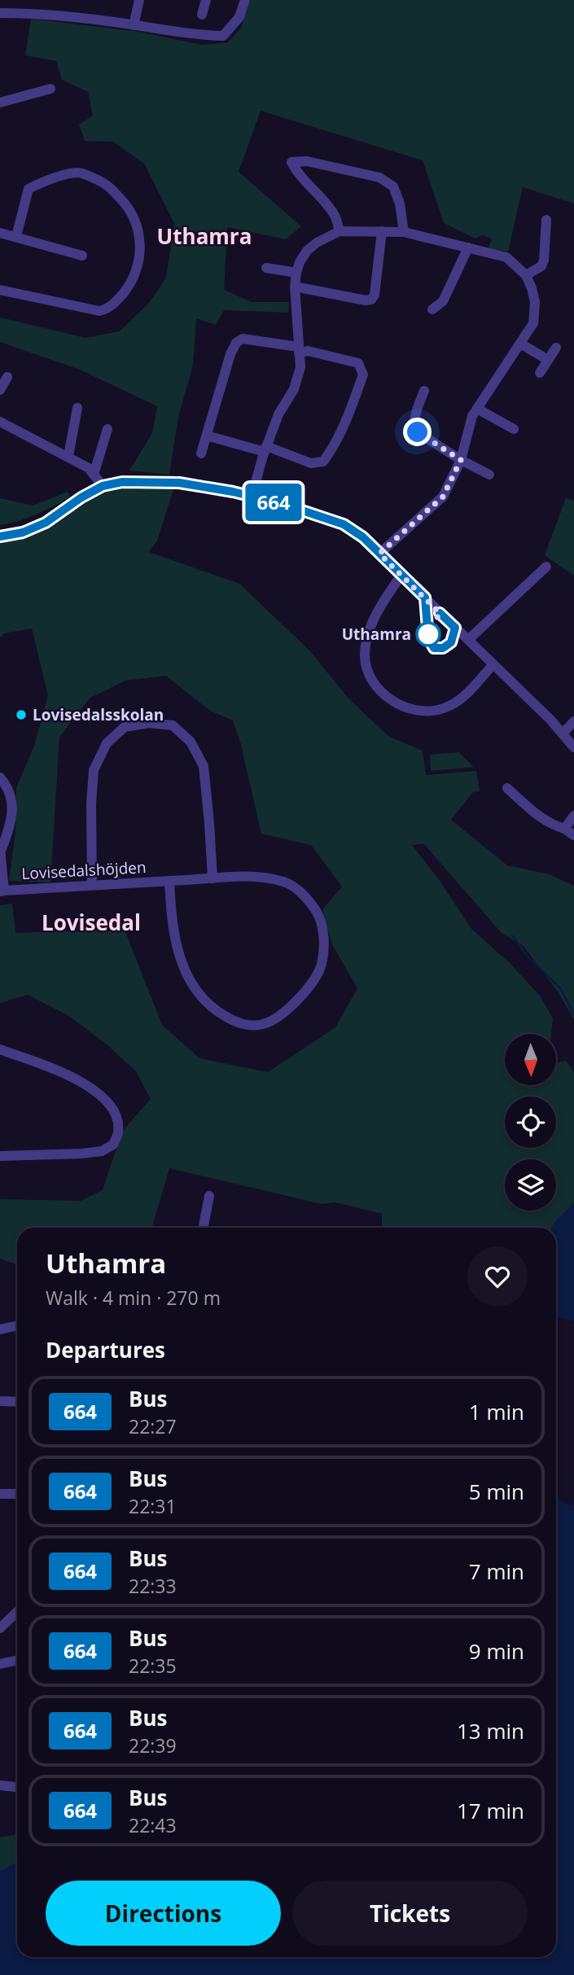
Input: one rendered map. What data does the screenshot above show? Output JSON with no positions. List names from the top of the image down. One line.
{"streets":{"street":["Lovisedalshöjden"]},"districts":["Uthamra","Lovisedal"],"places":["Uthamra","Lovisedalsskolan"],"lines":["bus line 664"],"north":"bottom","page":{"on_map":"664","heading":[["Uthamra","Walk · 4 min · 270 m"],"Departures"],"list":[{"mark":"664","name":"Bus","note":"22:27","value":"1 min"},{"mark":"664","name":"Bus","note":"22:31","value":"5 min"},{"mark":"664","name":"Bus","note":"22:33","value":"7 min"},{"mark":"664","name":"Bus","note":"22:35","value":"9 min"},{"mark":"664","name":"Bus","note":"22:39","value":"13 min"},{"mark":"664","name":"Bus","note":"22:43","value":"17 min"}],"buttons":["Directions","Tickets"]}}
